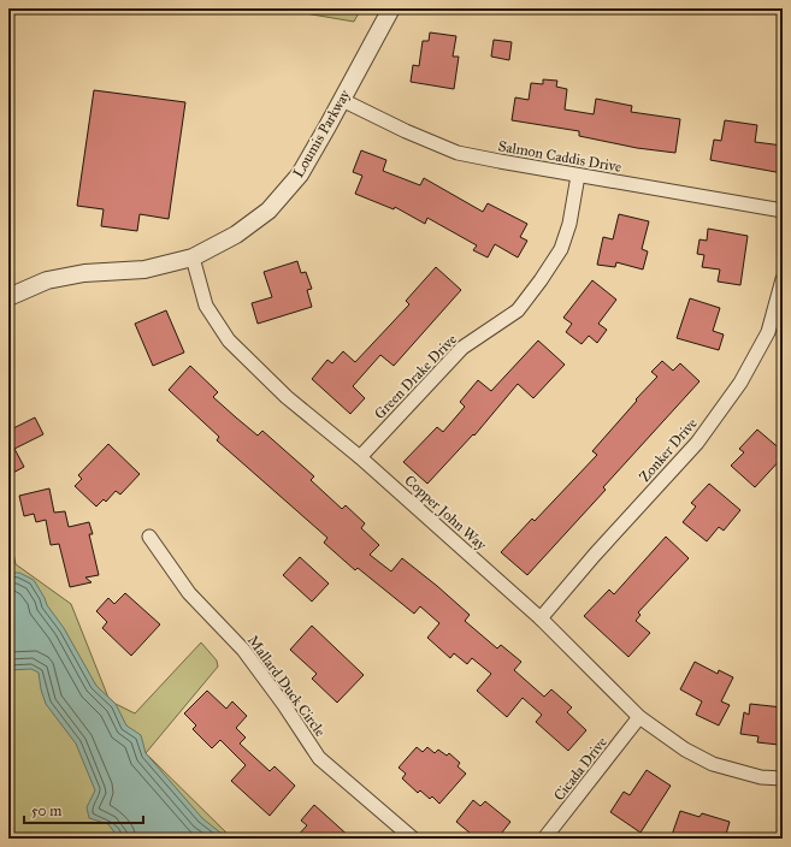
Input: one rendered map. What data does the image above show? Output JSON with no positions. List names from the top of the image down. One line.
{"streets":{"street":["Loumis Parkway","Salmon Caddis Drive","Green Drake Drive","Zonker Drive","Copper John Way","Mallard Duck Circle","Cicada Drive"]},"crossings":[["Loumis Parkway","Salmon Caddis Drive"],["Loumis Parkway","Copper John Way"],["Salmon Caddis Drive","Green Drake Drive"],["Green Drake Drive","Copper John Way"],["Zonker Drive","Copper John Way"],["Copper John Way","Cicada Drive"]],"scale_bar":"50 m"}
